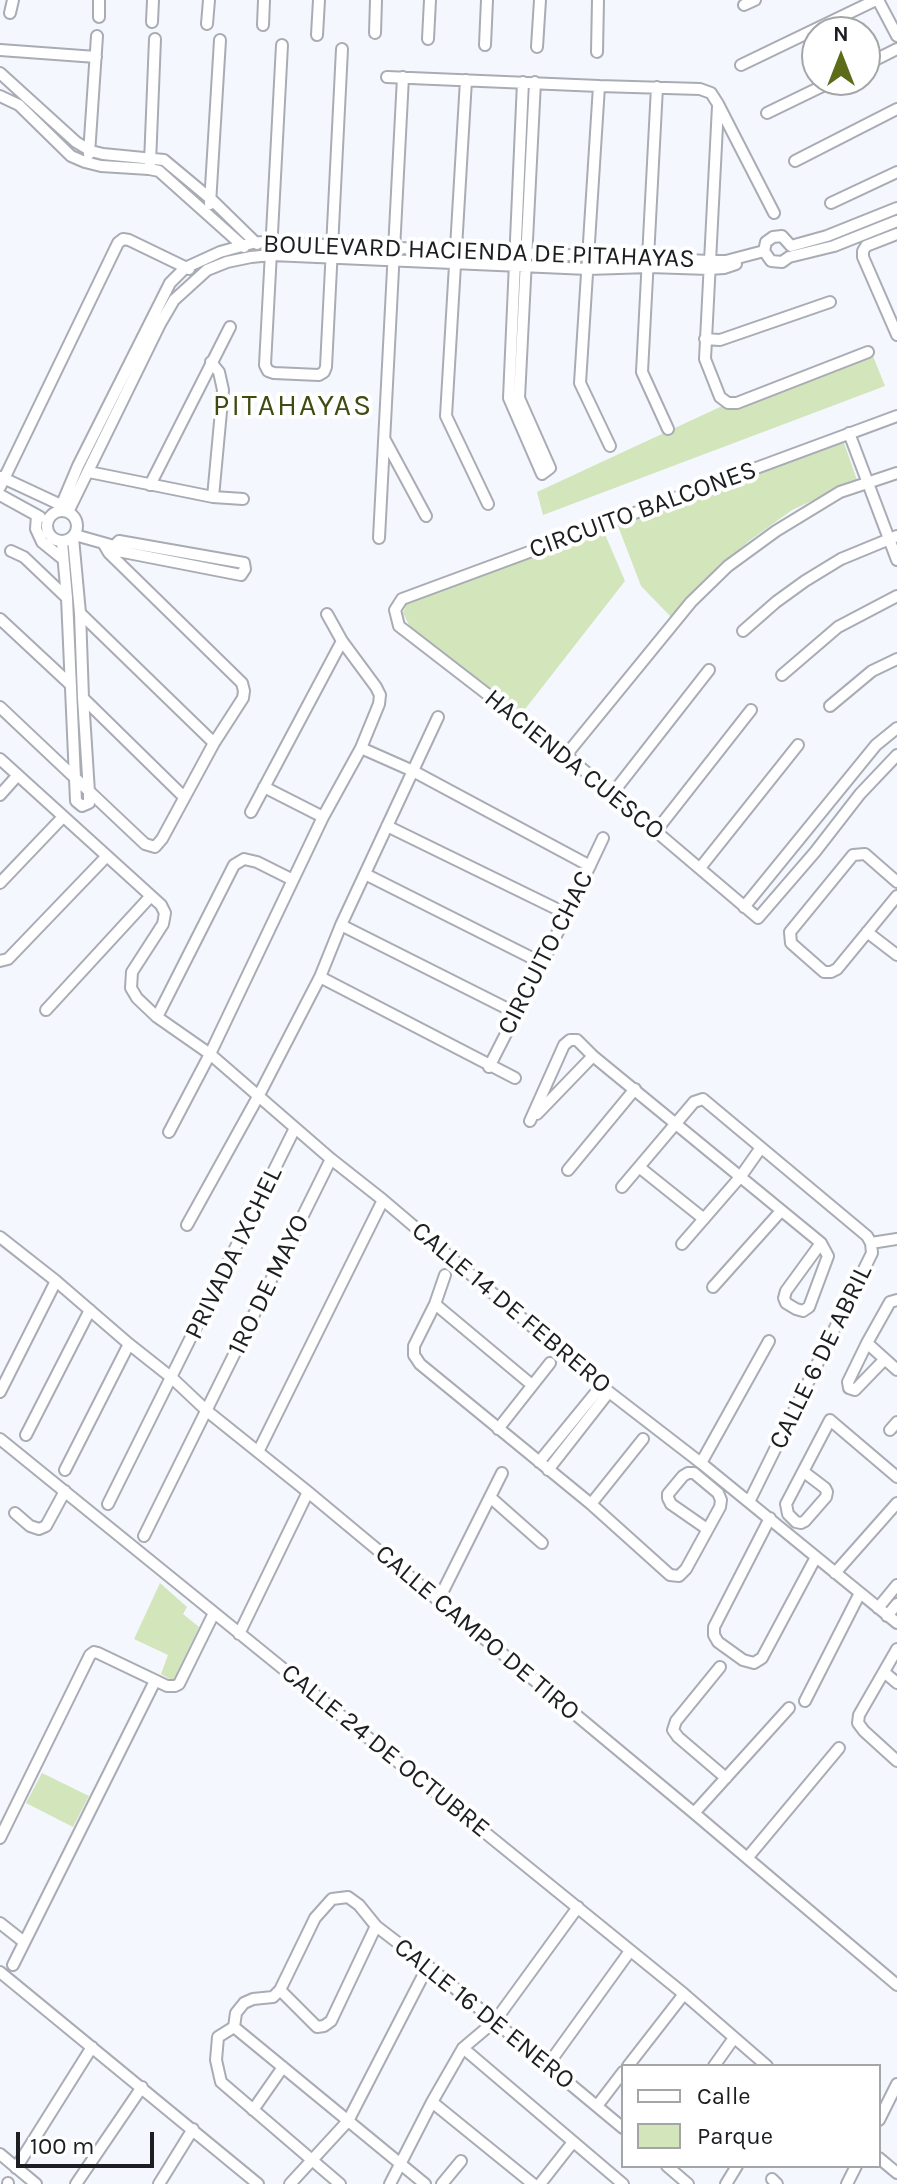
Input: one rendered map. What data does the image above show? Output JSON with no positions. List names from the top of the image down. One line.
{"streets":{"street":["BOULEVARD HACIENDA DE PITAHAYAS","CIRCUITO BALCONES","HACIENDA CUESCO","CIRCUITO CHAC","PRIVADA IXCHEL","1RO DE MAYO","CALLE 14 DE FEBRERO","CALLE 6 DE ABRIL","CALLE CAMPO DE TIRO","CALLE 24 DE OCTUBRE","CALLE 16 DE ENERO"]},"crossings":[["CIRCUITO BALCONES","HACIENDA CUESCO"],["PRIVADA IXCHEL","CALLE 14 DE FEBRERO"],["PRIVADA IXCHEL","CALLE CAMPO DE TIRO"],["1RO DE MAYO","CALLE 14 DE FEBRERO"],["1RO DE MAYO","CALLE CAMPO DE TIRO"],["CALLE 14 DE FEBRERO","CALLE 6 DE ABRIL"]],"districts":["PITAHAYAS"],"legend":["Calle","Parque"],"scale_bar":"100 m","north":"top"}
